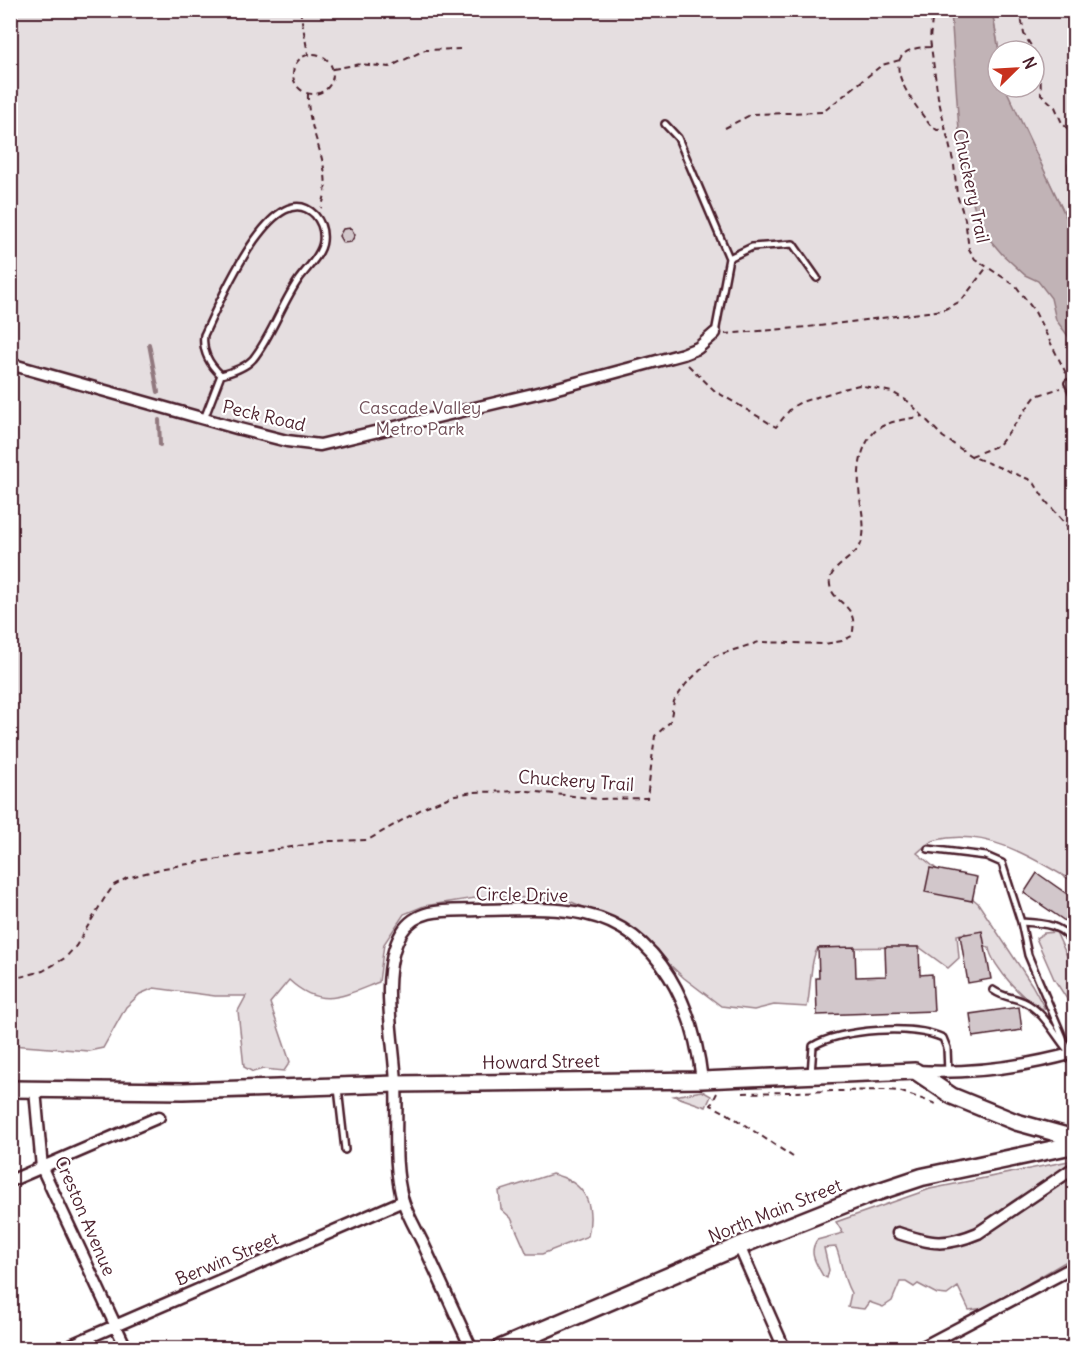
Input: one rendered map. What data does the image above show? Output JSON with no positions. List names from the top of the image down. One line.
{"streets":{"main road":["Howard Street","North Main Street"],"street":["Peck Road","Circle Drive","Creston Avenue","Berwin Street"],"path":["Chuckery Trail"]},"crossings":[["Circle Drive","Howard Street"],["Circle Drive","Berwin Street"],["Howard Street","Creston Avenue"],["Creston Avenue","Berwin Street"]],"parks":["Cascade Valley Metro Park"],"north":"top right"}
